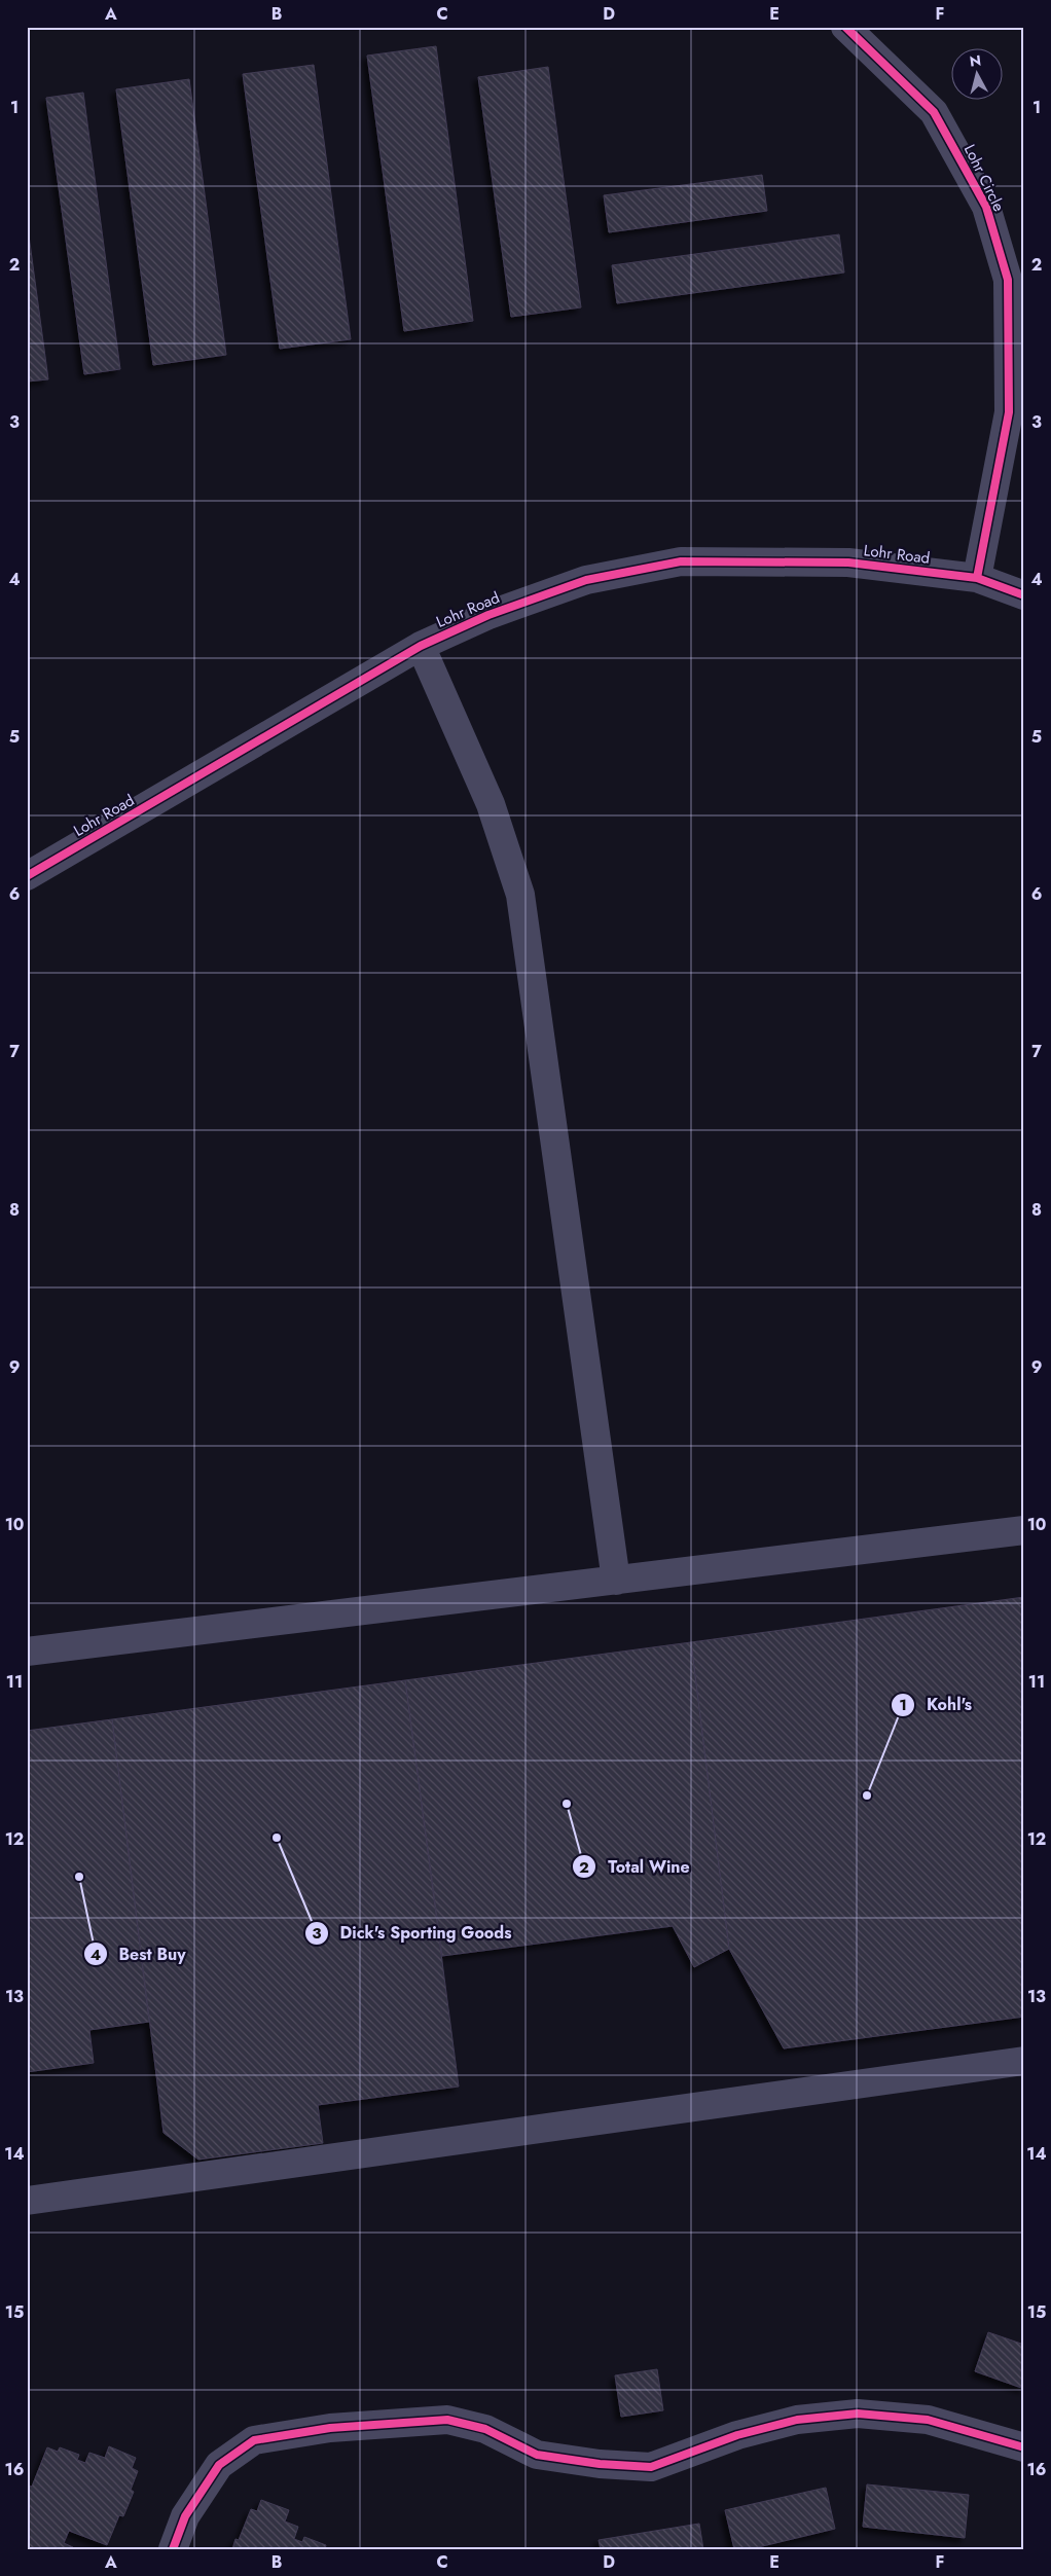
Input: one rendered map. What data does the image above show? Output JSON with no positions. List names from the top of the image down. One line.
{"streets":{"street":["Lohr Circle","Lohr Road"]},"crossings":[["Lohr Circle","Lohr Road"]],"places":["Kohl's","Total Wine","Dick's Sporting Goods","Best Buy"],"north":"top","grid":{"columns":["A","B","C","D","E","F"],"rows":["1","2","3","4","5","6","7","8","9","10","11","12","13","14","15","16"]}}
